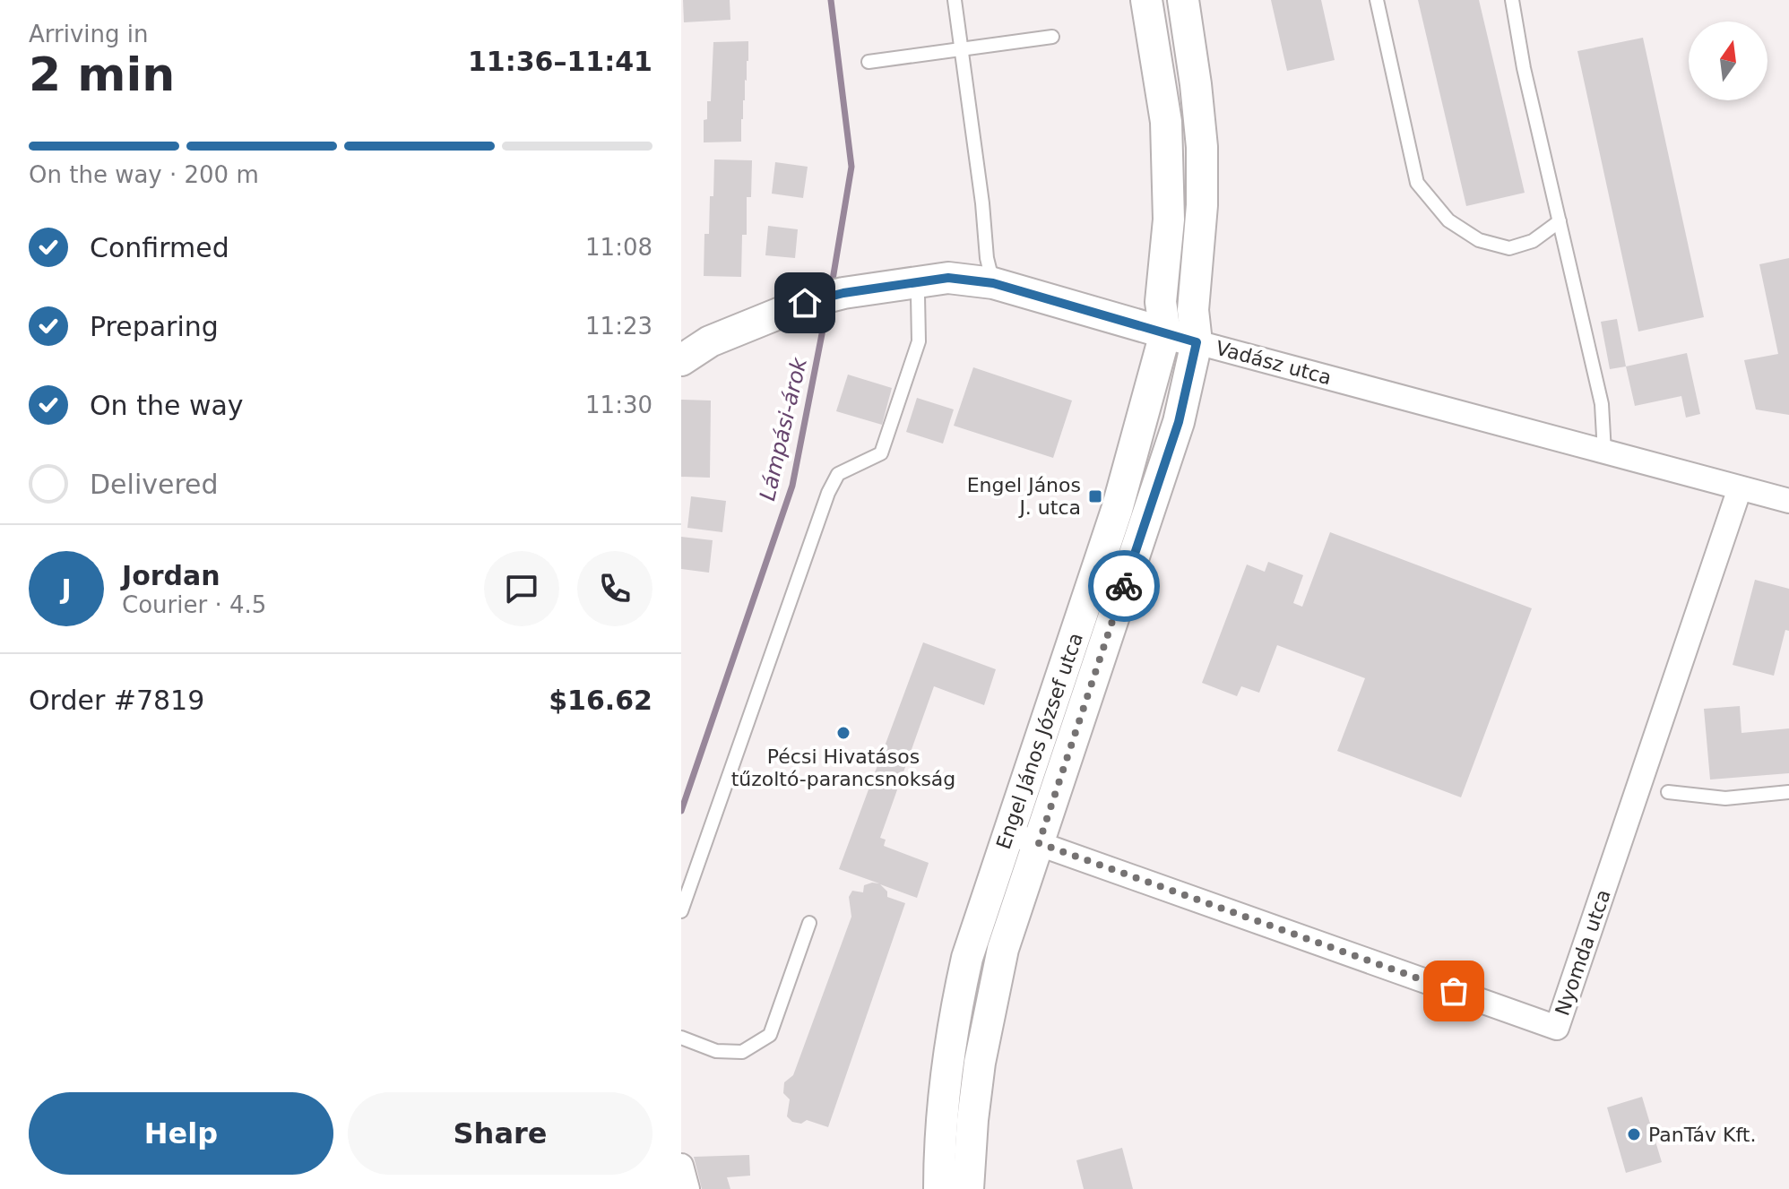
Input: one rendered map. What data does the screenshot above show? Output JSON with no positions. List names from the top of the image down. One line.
{"streets":{"street":["Vadász utca","Engel János József utca","Nyomda utca"]},"crossings":[["Vadász utca","Engel János József utca"],["Vadász utca","Nyomda utca"],["Engel János József utca","Nyomda utca"]],"water":["Lámpási-árok"],"places":{"transit":["Engel János J. utca"],"other":["Pécsi Hivatásos tűzoltó-parancsnokság","PanTáv Kft."]},"north":"top","page":{"heading":["2 min","Arriving in","11:36–11:41"],"panel":["Jordan","Courier · 4.5","Order #7819","$16.62"],"bar":"On the way · 200 m","list":[["Confirmed","11:08"],["Preparing","11:23"],["On the way","11:30"],"Delivered"],"round":"J","buttons":["Help","Share"]}}
